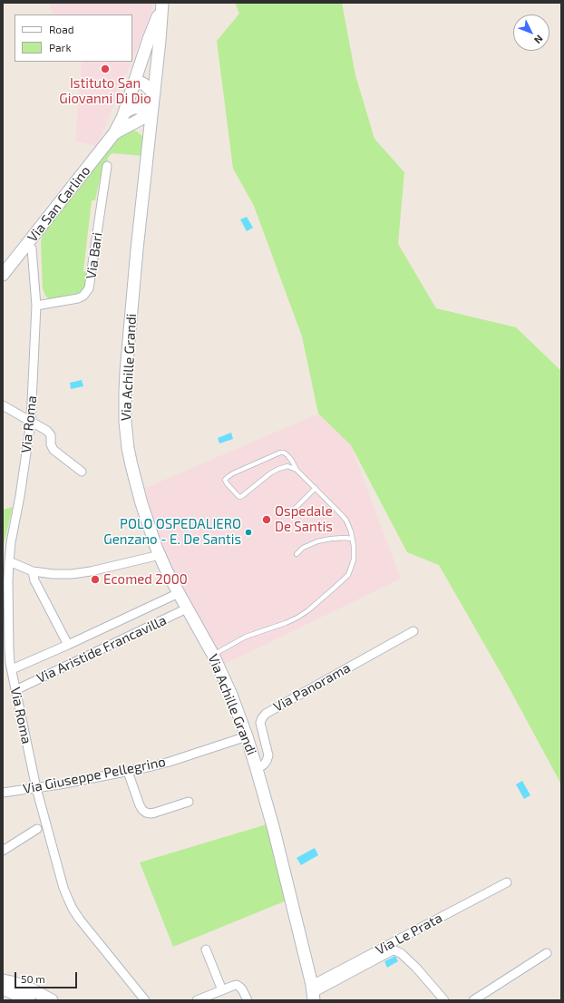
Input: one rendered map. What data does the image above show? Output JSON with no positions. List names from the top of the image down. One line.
{"streets":{"street":["Via San Carlino","Via Bari","Via Achille Grandi","Via Roma","Via Aristide Francavilla","Via Panorama","Via Giuseppe Pellegrino","Via Le Prata"]},"crossings":[["Via San Carlino","Via Achille Grandi"],["Via Bari","Via Roma"],["Via Achille Grandi","Via Aristide Francavilla"],["Via Achille Grandi","Via Panorama"],["Via Achille Grandi","Via Giuseppe Pellegrino"],["Via Achille Grandi","Via Le Prata"],["Via Roma","Via Aristide Francavilla"],["Via Roma","Via Giuseppe Pellegrino"]],"places":["Istituto San Giovanni Di Dio","Ospedale De Santis","POLO OSPEDALIERO Genzano - E. De Santis","Ecomed 2000"],"legend":["Road","Park"],"scale_bar":"50 m","north":"bottom right"}
